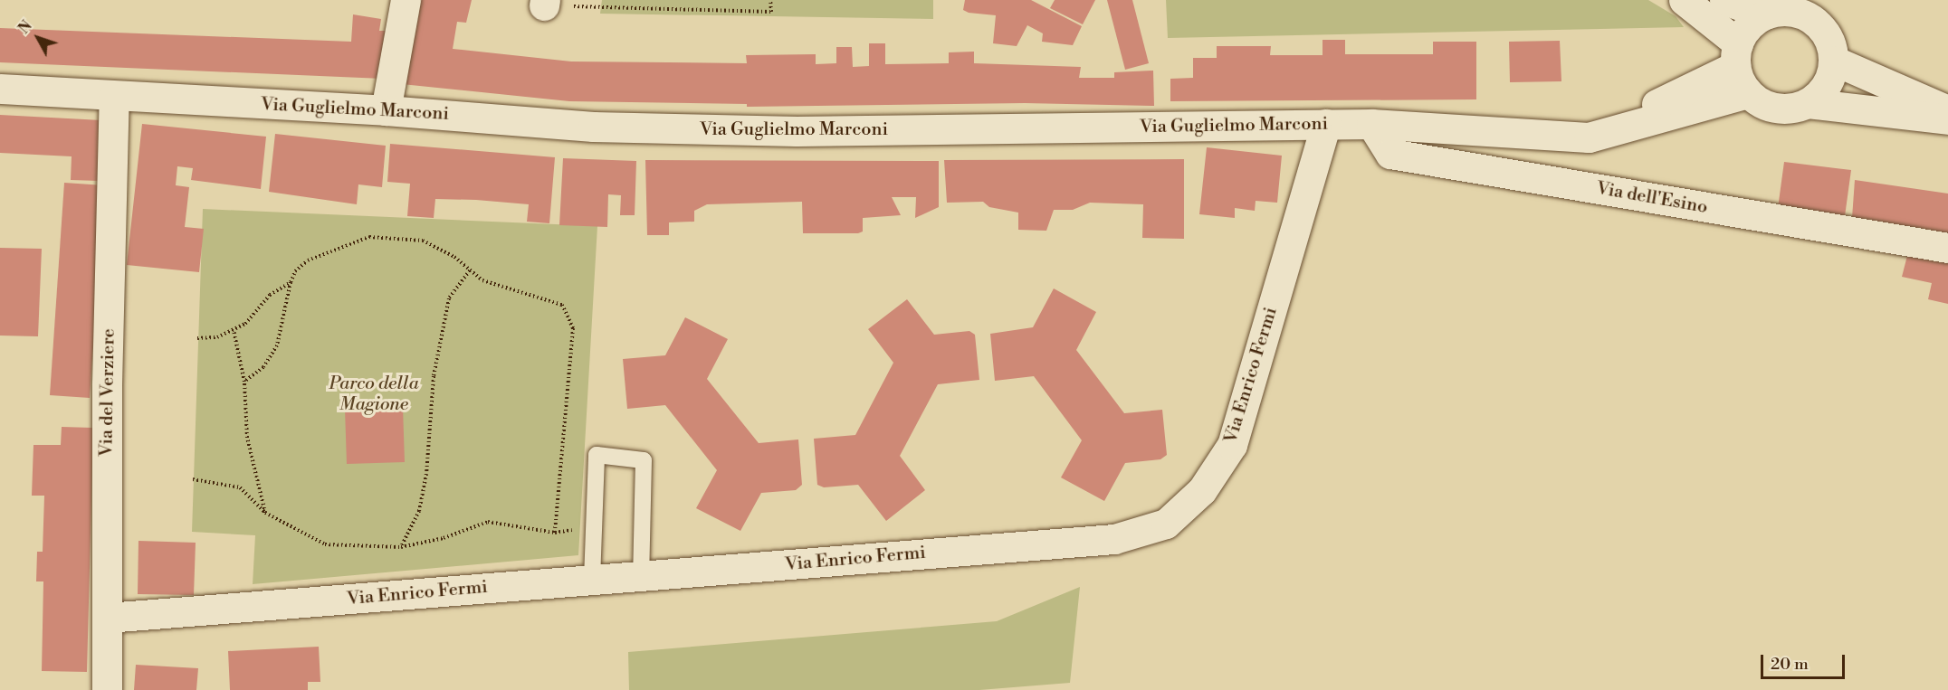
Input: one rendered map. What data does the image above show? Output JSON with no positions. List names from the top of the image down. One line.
{"streets":{"street":["Via Guglielmo Marconi","Via dell'Esino","Via Enrico Fermi","Via del Verziere"]},"crossings":[["Via Guglielmo Marconi","Via dell'Esino"],["Via Guglielmo Marconi","Via Enrico Fermi"],["Via Guglielmo Marconi","Via del Verziere"],["Via Enrico Fermi","Via del Verziere"]],"parks":["Parco della Magione"],"scale_bar":"20 m","north":"top left"}
